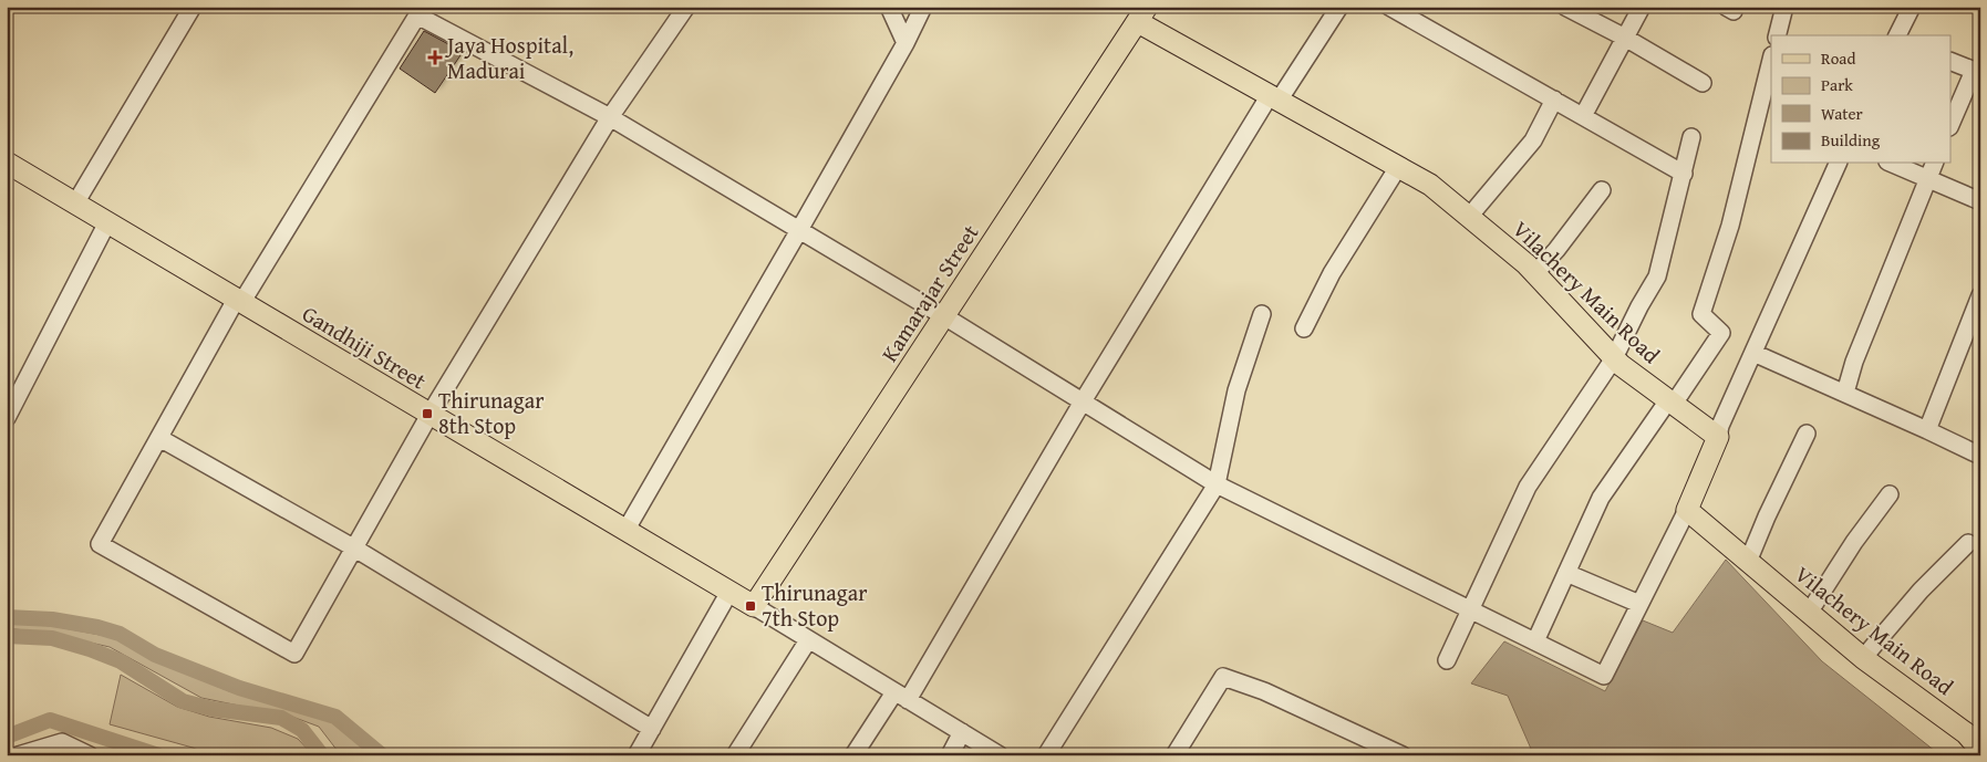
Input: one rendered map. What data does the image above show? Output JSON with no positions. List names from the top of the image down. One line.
{"streets":{"main road":["Vilachery Main Road","Kamarajar Street","Gandhiji Street"]},"crossings":[["Vilachery Main Road","Kamarajar Street"],["Kamarajar Street","Gandhiji Street"]],"places":{"health":["Jaya Hospital, Madurai"],"transit":["Thirunagar 8th Stop","Thirunagar 7th Stop"]},"legend":["Road","Park","Water","Building"]}
